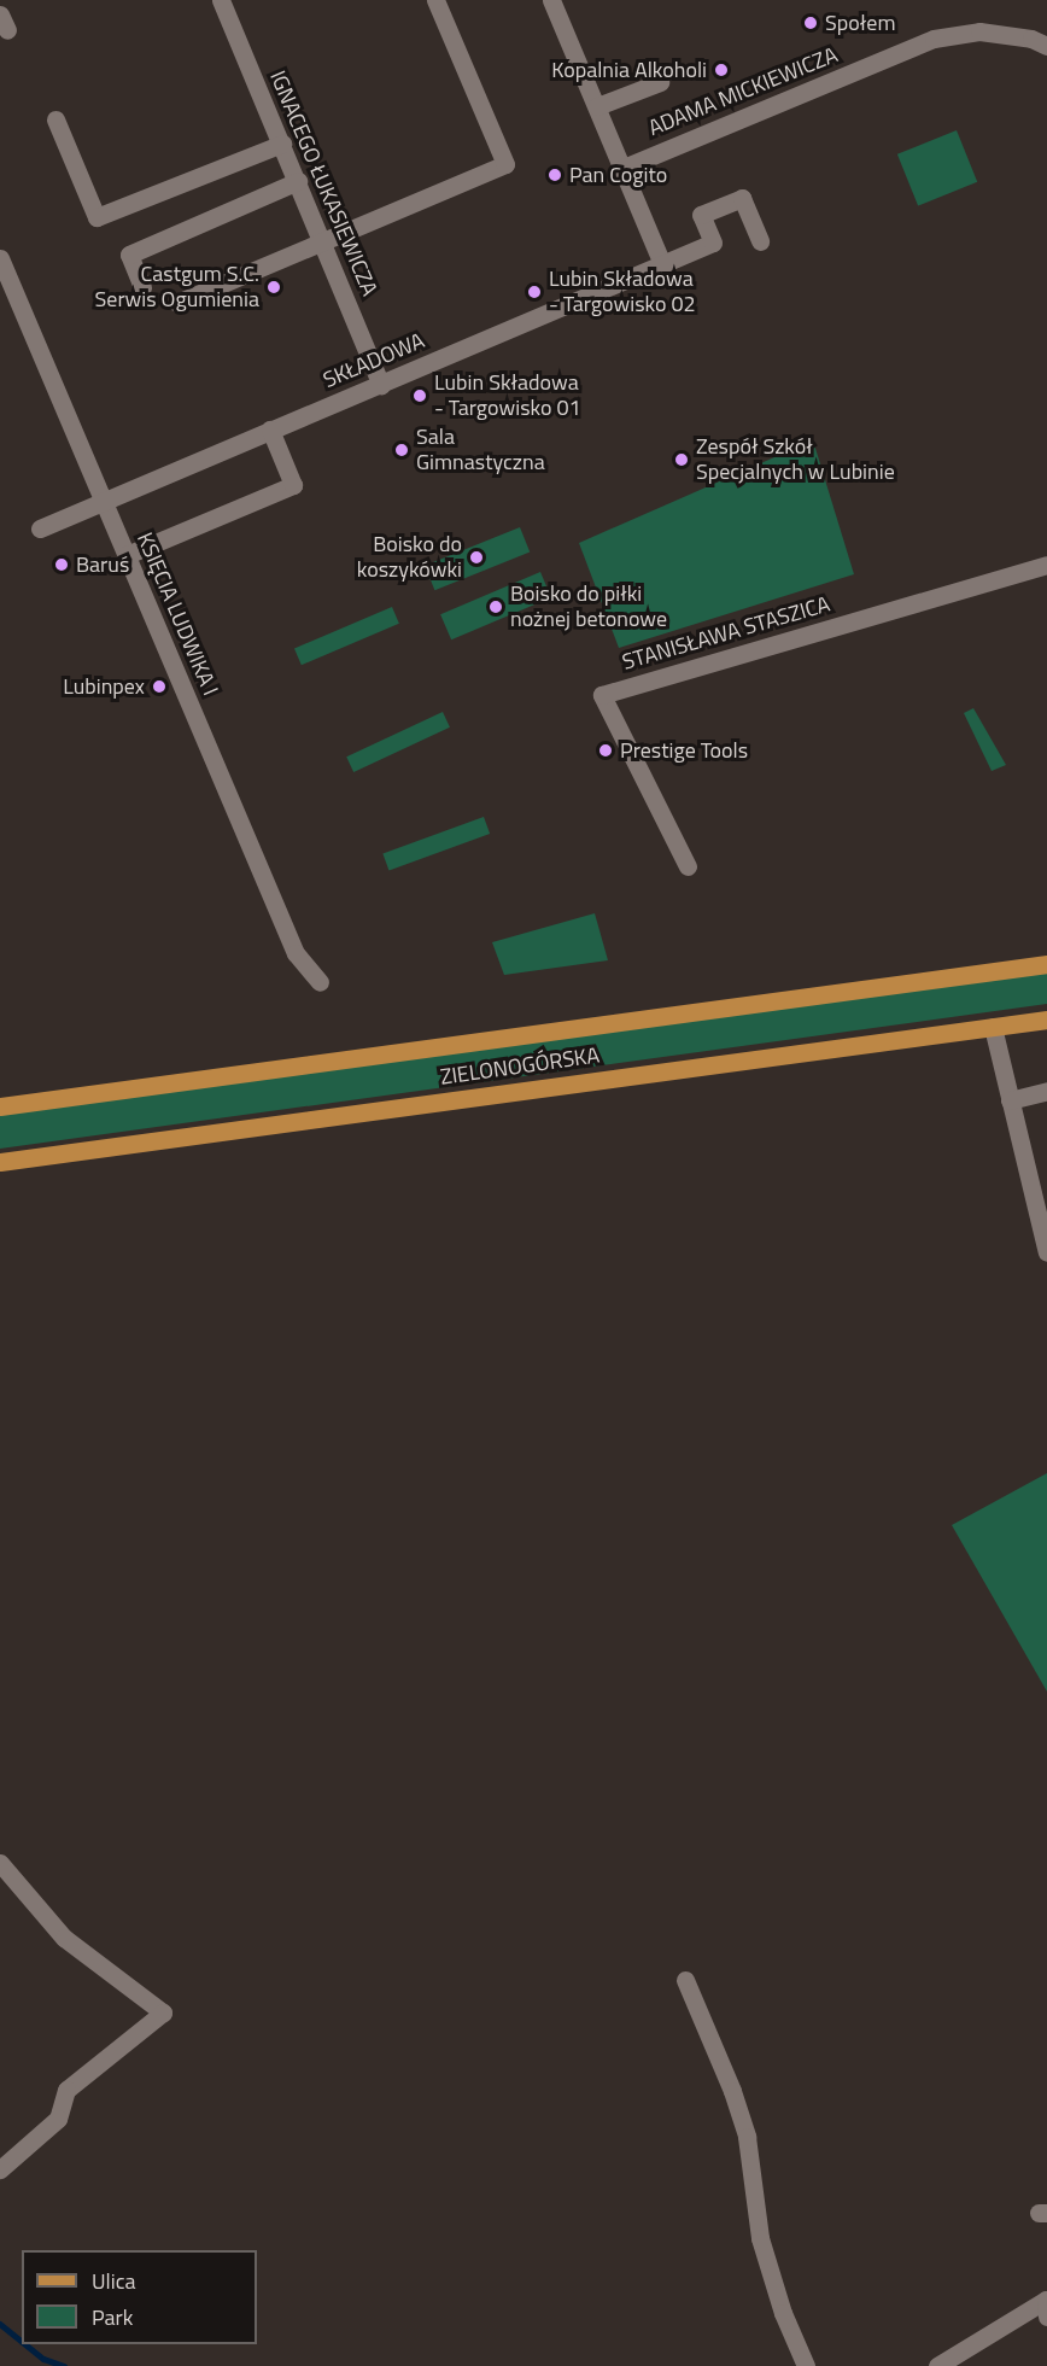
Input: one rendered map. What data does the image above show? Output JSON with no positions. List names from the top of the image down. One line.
{"streets":{"main road":["ZIELONOGÓRSKA"],"street":["ADAMA MICKIEWICZA","IGNACEGO ŁUKASIEWICZA","SKŁADOWA","KSIĘCIA LUDWIKA I","STANISŁAWA STASZICA"]},"crossings":[["IGNACEGO ŁUKASIEWICZA","SKŁADOWA"],["SKŁADOWA","KSIĘCIA LUDWIKA I"]],"places":["Społem","Kopalnia Alkoholi","Pan Cogito","Castgum S.C. Serwis Ogumienia","Lubin Składowa - Targowisko 02","Lubin Składowa - Targowisko 01","Sala Gimnastyczna","Zespół Szkół Specjalnych w Lubinie","Boisko do koszykówki","Baruś","Boisko do piłki nożnej betonowe","Lubinpex","Prestige Tools"],"legend":["Ulica","Park"]}
